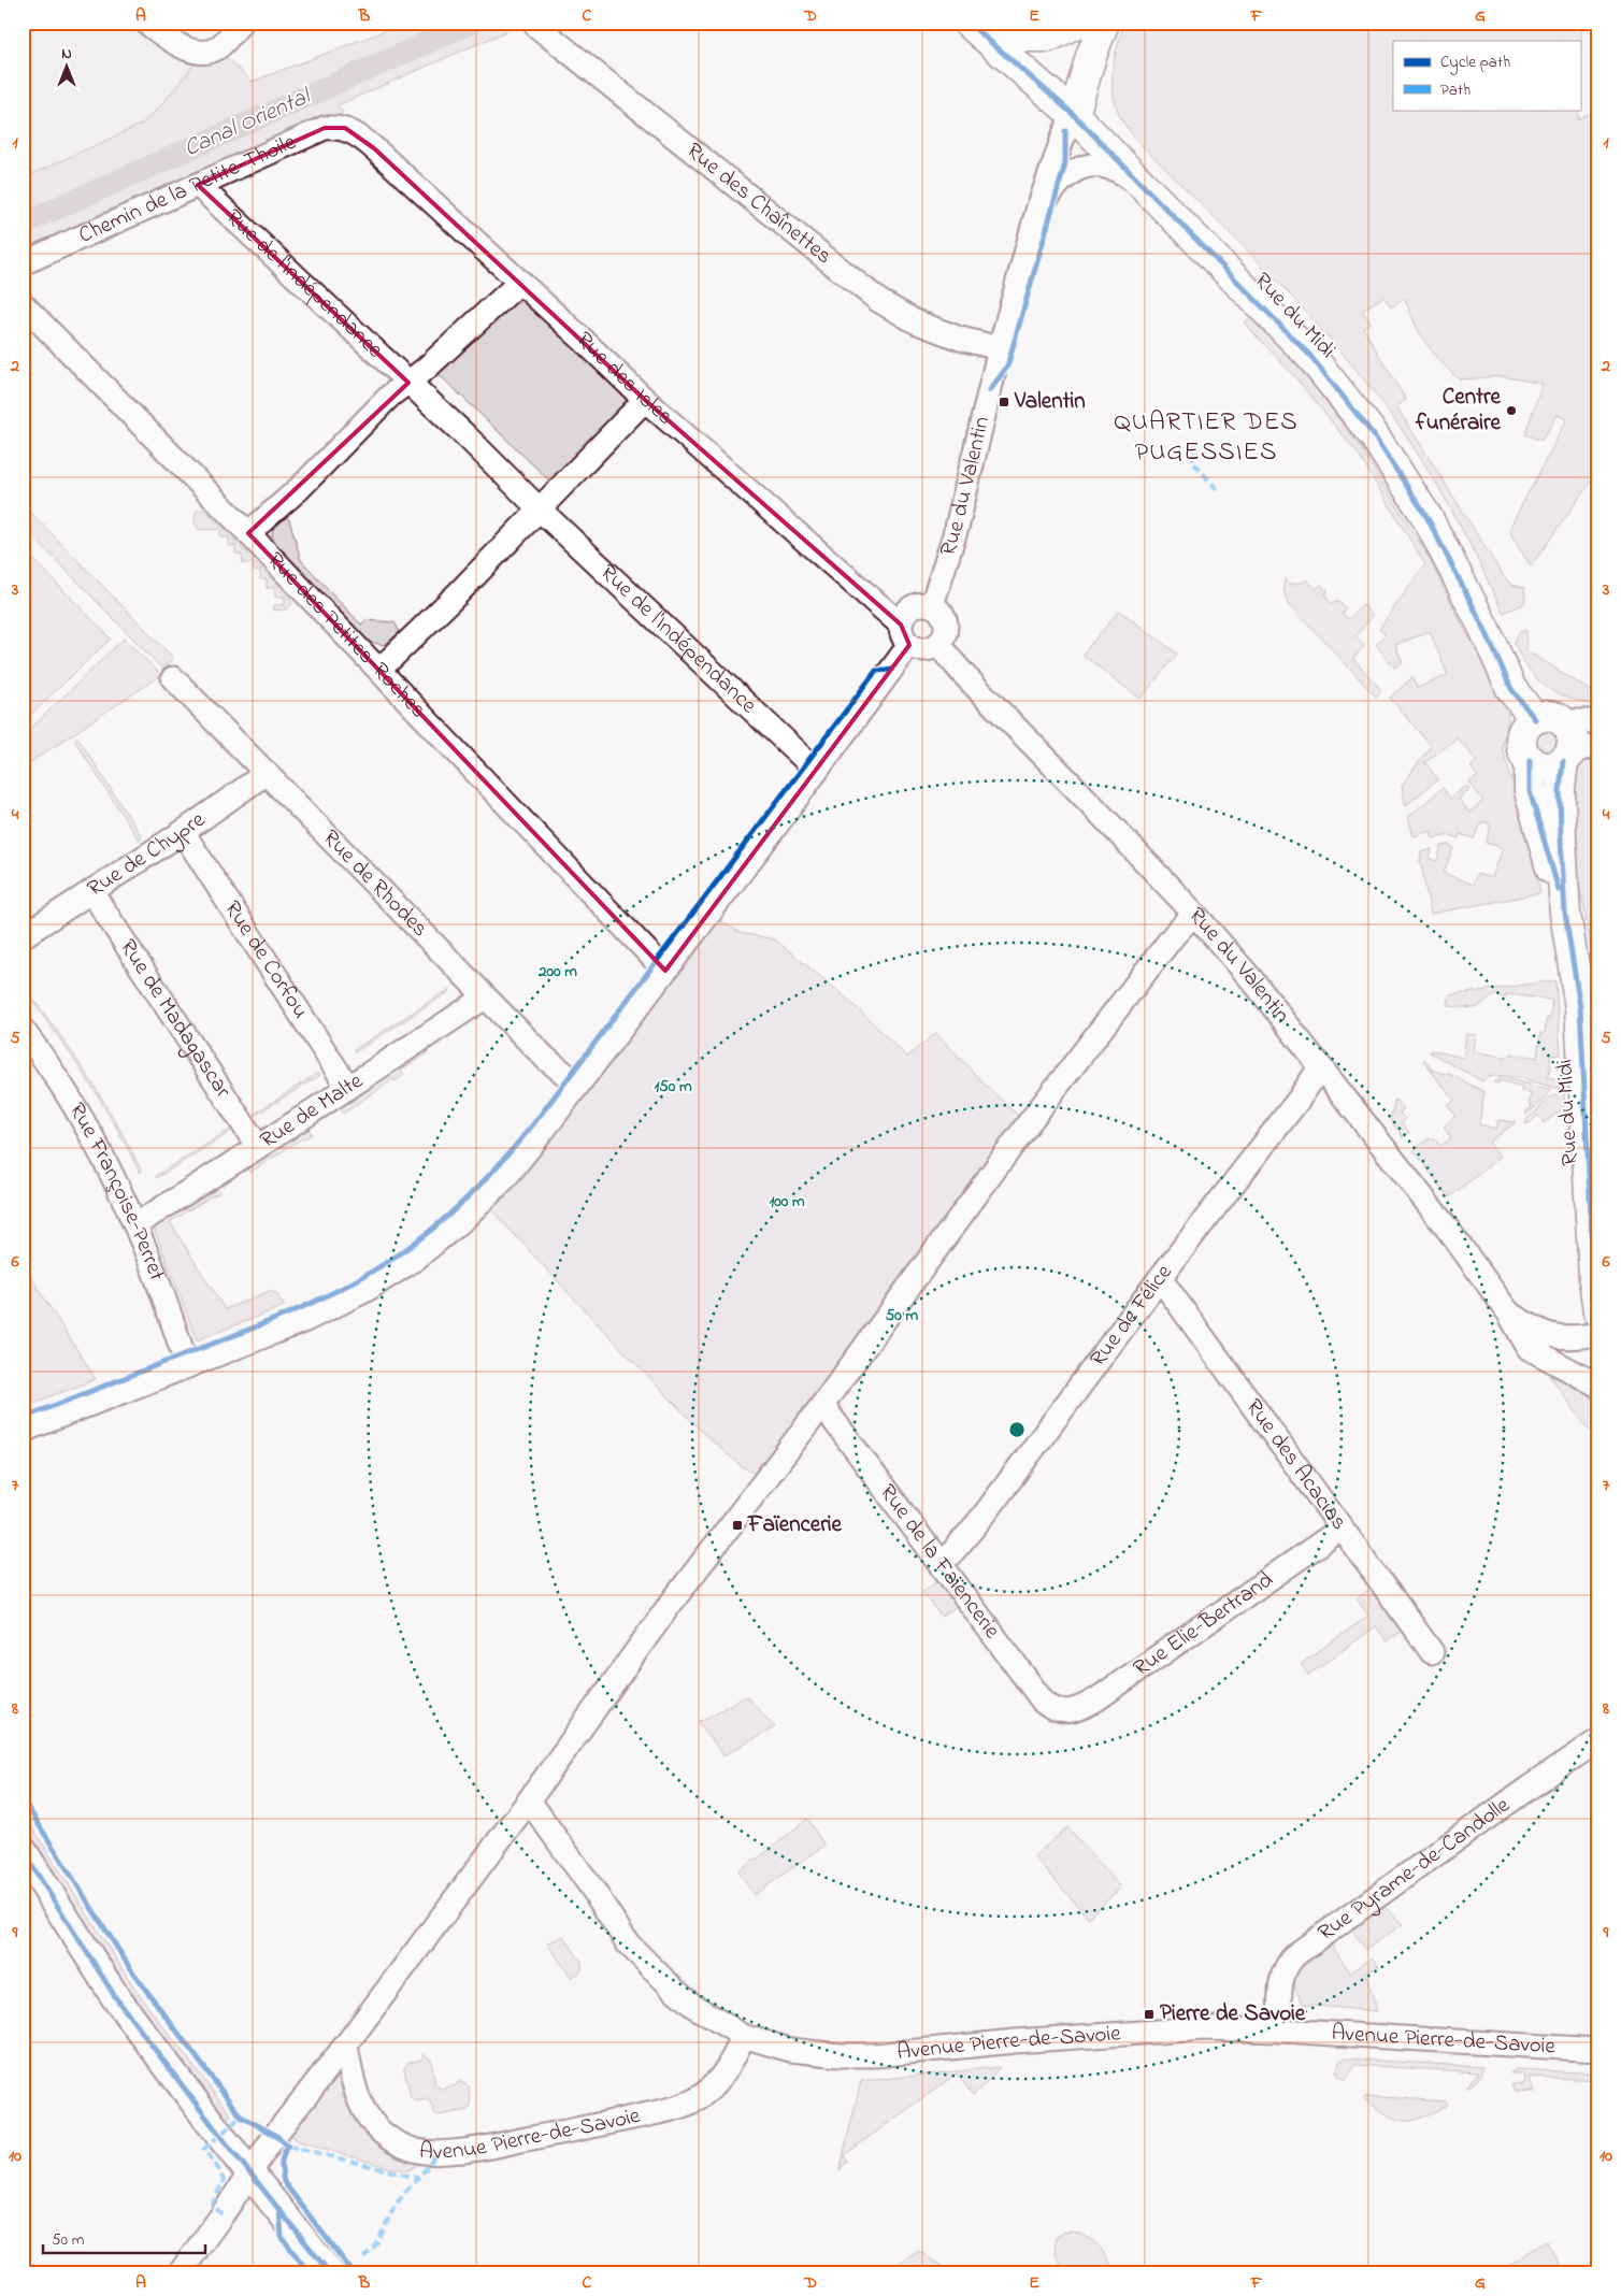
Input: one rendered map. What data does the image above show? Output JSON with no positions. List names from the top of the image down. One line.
{"streets":{"main road":["Rue du Midi","Rue du Valentin"],"street":["Chemin de la Petite-Thoile","Rue des Chaînettes","Rue de l'Indépendance","Rue des Isles","Rue des Petites-Roches","Rue de Chypre","Rue de Rhodes","Rue de Corfou","Rue de Madagascar","Rue de Malte","Rue Françoise-Perret","Rue de Félice","Rue des Acacias","Rue de la Faïencerie","Rue Elie-Bertrand","Rue Pyrame-de-Candolle","Avenue Pierre-de-Savoie"]},"crossings":[["Chemin de la Petite-Thoile","Rue de l'Indépendance"],["Chemin de la Petite-Thoile","Rue des Isles"],["Rue des Chaînettes","Rue du Valentin"],["Rue du Midi","Rue du Valentin"],["Rue des Isles","Rue du Valentin"],["Rue du Valentin","Rue de Félice"],["Rue de Chypre","Rue de Rhodes"],["Rue de Chypre","Rue de Corfou"],["Rue de Chypre","Rue de Madagascar"],["Rue de Rhodes","Rue de Malte"],["Rue de Corfou","Rue de Malte"],["Rue de Madagascar","Rue de Malte"],["Rue de Malte","Rue Françoise-Perret"],["Rue de Félice","Rue des Acacias"],["Rue de Félice","Rue de la Faïencerie"],["Rue des Acacias","Rue Elie-Bertrand"],["Rue de la Faïencerie","Rue Elie-Bertrand"],["Rue Pyrame-de-Candolle","Avenue Pierre-de-Savoie"]],"districts":["QUARTIER DES PUGESSIES"],"water":["Canal Oriental"],"places":{"transit":["Valentin","Faïencerie","Pierre de Savoie"],"other":["Centre funéraire"]},"legend":["Cycle path","Path"],"scale_bar":"50 m","north":"top","grid":{"columns":["A","B","C","D","E","F","G"],"rows":["1","2","3","4","5","6","7","8","9","10"]},"rings":["200 m","150 m","100 m","50 m"]}
